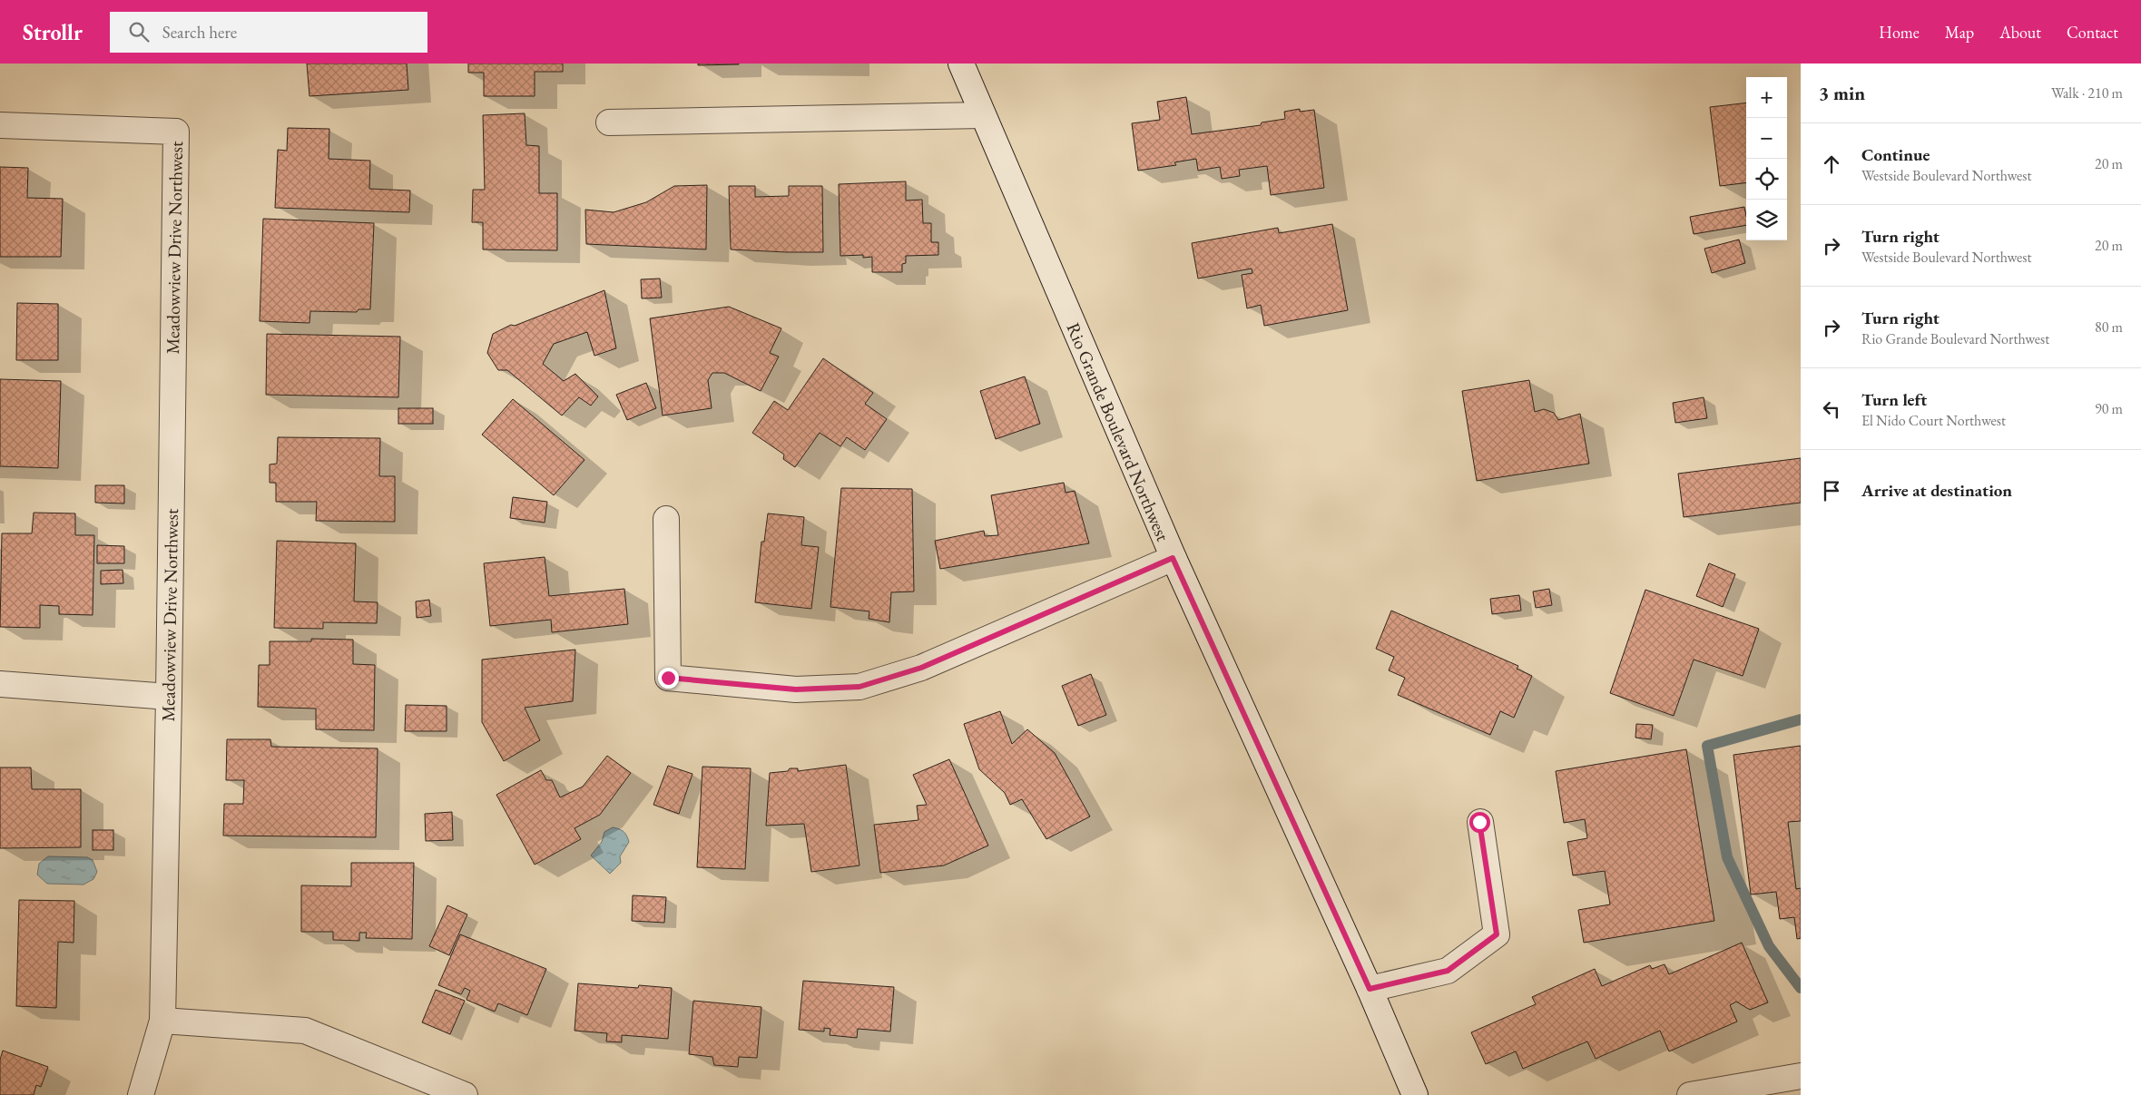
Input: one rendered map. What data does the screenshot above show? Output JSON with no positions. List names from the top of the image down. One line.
{"streets":{"street":["Meadowview Drive Northwest","Rio Grande Boulevard Northwest"]},"page":{"header":"Strollr","search":"Search here","nav":["Home","Map","About","Contact"],"heading":["3 min","Walk · 210 m"],"map_buttons":["+","−"],"list":[["Continue","Westside Boulevard Northwest","20 m"],["Turn right","Westside Boulevard Northwest","20 m"],["Turn right","Rio Grande Boulevard Northwest","80 m"],["Turn left","El Nido Court Northwest","90 m"],"Arrive at destination"]}}
